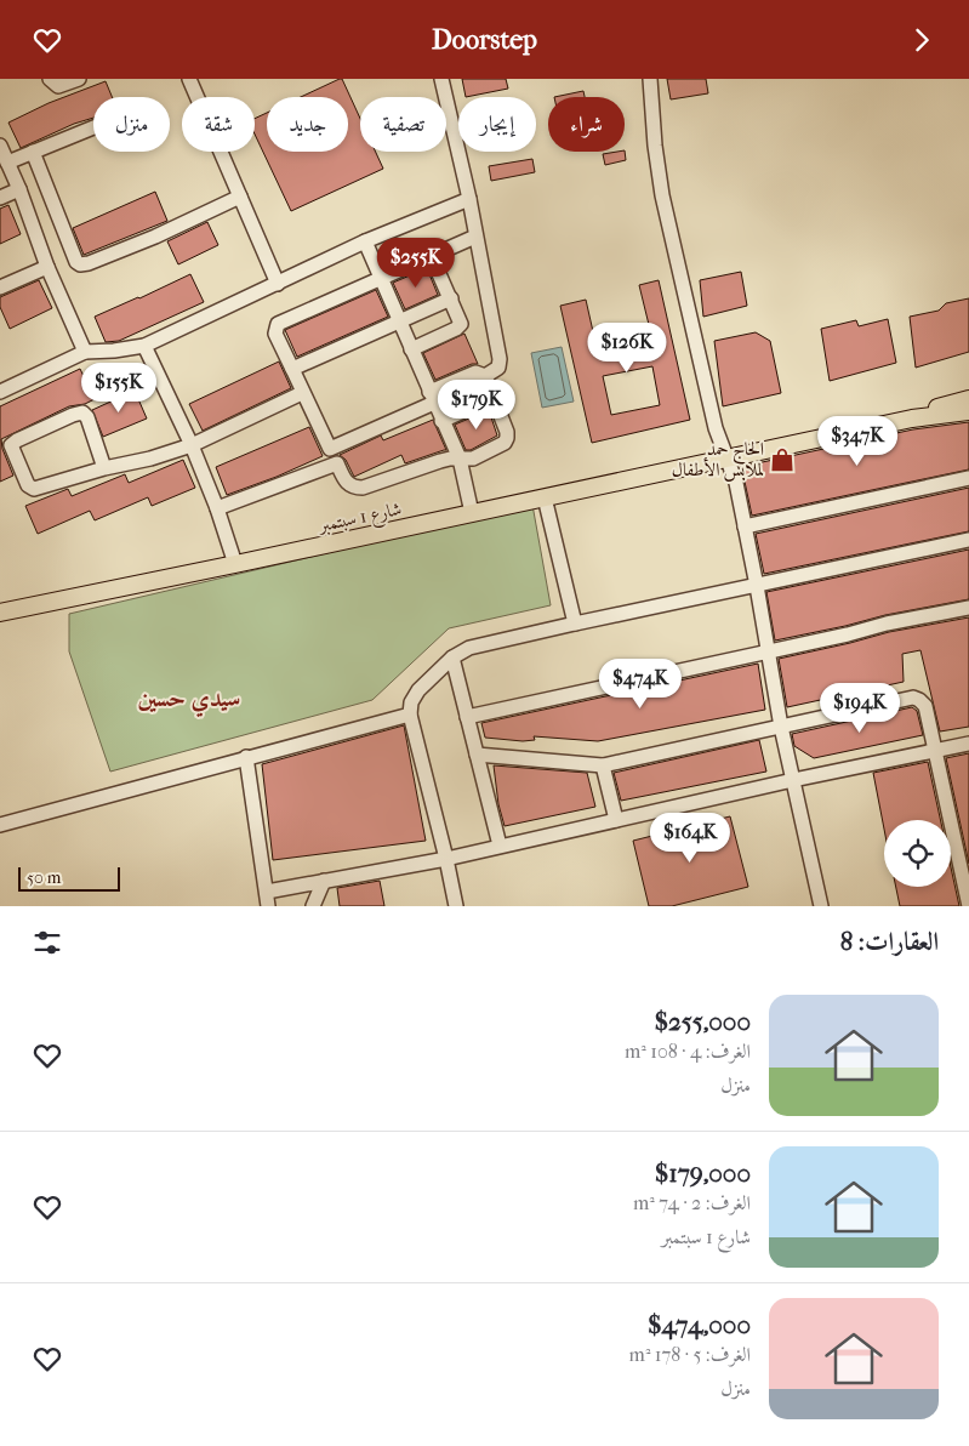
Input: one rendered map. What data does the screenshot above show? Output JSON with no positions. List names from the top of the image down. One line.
{"streets":{"main road":["شارع 1 سبتمبر"]},"districts":["سيدي حسين"],"places":{"shop":["الحاج حمد لملابس الأطفال"]},"scale_bar":"50 m","page":{"header":"Doorstep","chip":["شراء","إيجار","تصفية","جديد","شقة","منزل"],"price":["$255K","$126K","$155K","$179K","$347K","$474K","$194K","$164K"],"scale":"50 m","heading":"العقارات: 8","list":[{"name":"$255,000","note":"الغرف: 4 · 108 m² · منزل"},{"name":"$179,000","note":"الغرف: 2 · 74 m² · شارع 1 سبتمبر"},{"name":"$474,000","note":"الغرف: 5 · 178 m² · منزل"}]}}
